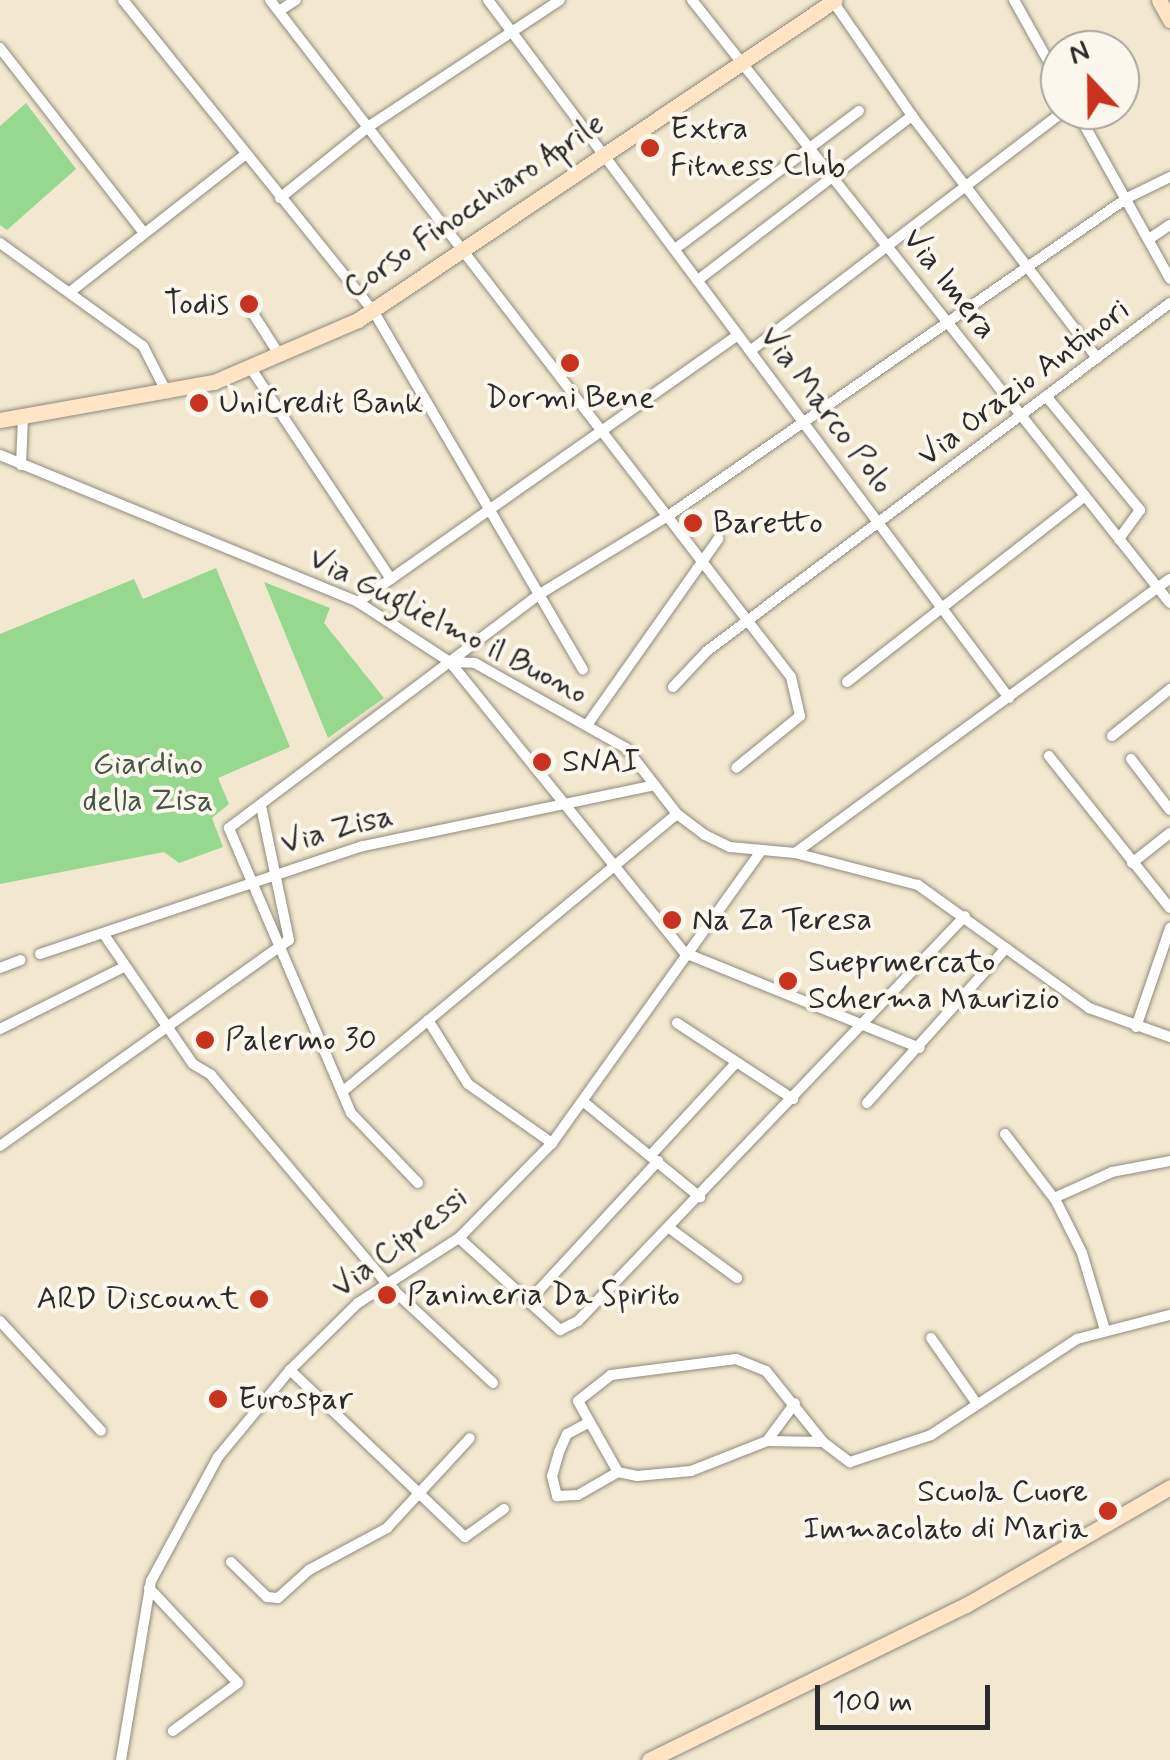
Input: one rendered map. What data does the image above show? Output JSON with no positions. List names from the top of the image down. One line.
{"streets":{"street":["Corso Finocchiaro Aprile","Via Imera","Via Orazio Antinori","Via Marco Polo","Via Guglielmo il Buono","Via Zisa","Via Cipressi"]},"crossings":[["Corso Finocchiaro Aprile","Via Imera"],["Corso Finocchiaro Aprile","Via Marco Polo"],["Via Imera","Via Orazio Antinori"],["Via Orazio Antinori","Via Marco Polo"],["Via Guglielmo il Buono","Via Zisa"]],"parks":["Giardino della Zisa"],"places":["Extra Fitness Club","Todis","Dormi Bene","UniCredit Bank","Baretto","SNAI","Na Za Teresa","Sueprmercato Scherma Maurizio","Palermo 30","Panineria Da Spirito","ARD Discount","Eurospar","Scuola Cuore Immacolato di Maria"],"scale_bar":"100 m","north":"top"}
